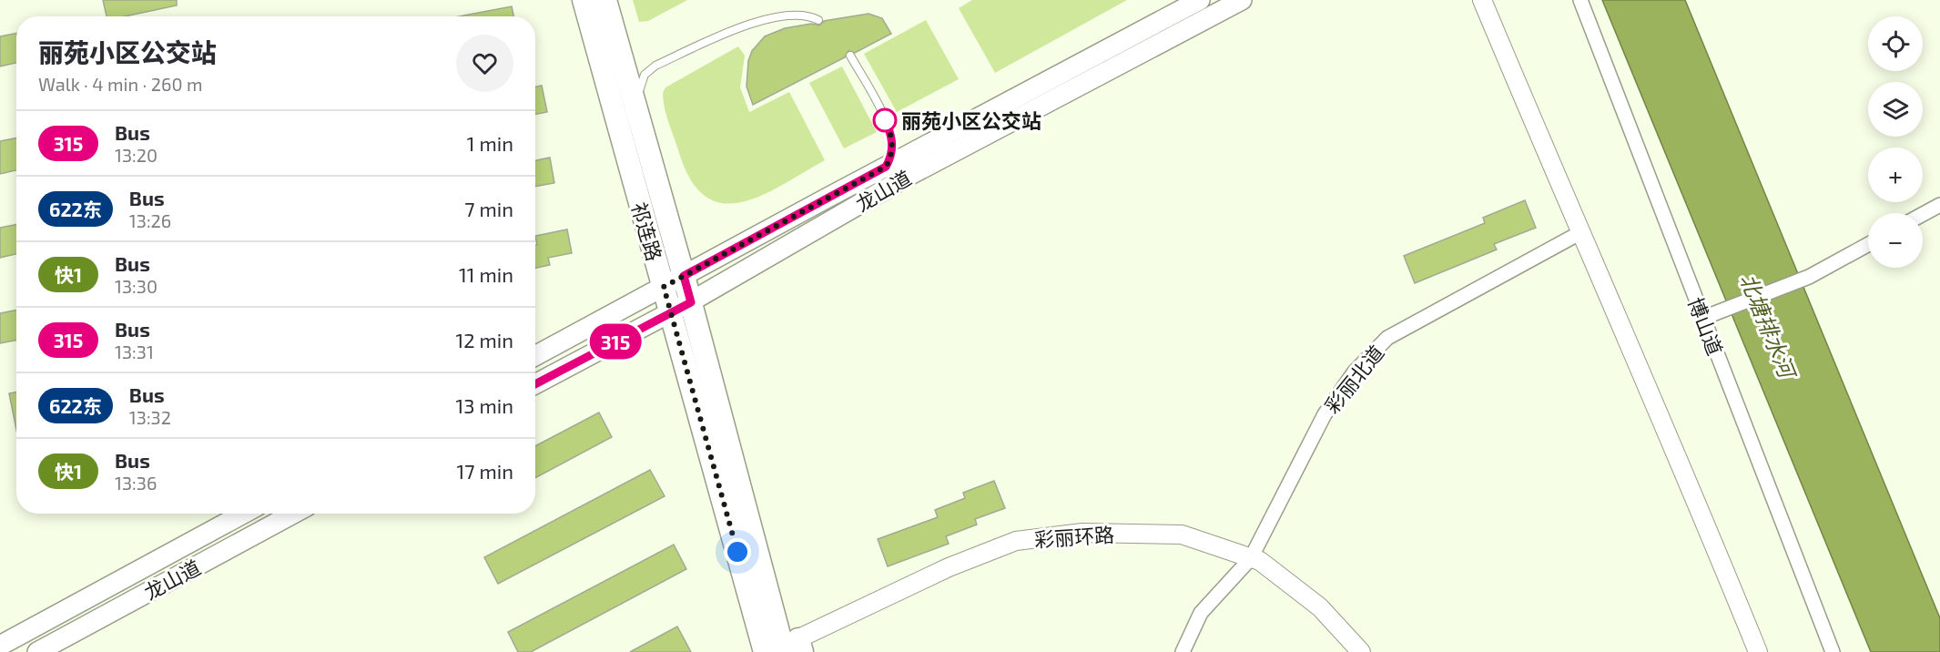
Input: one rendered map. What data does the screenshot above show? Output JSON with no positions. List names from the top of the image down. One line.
{"streets":{"main road":["龙山道","祁连路"],"street":["博山道","彩丽北道","彩丽环路"]},"crossings":[["龙山道","祁连路"],["祁连路","彩丽环路"],["彩丽北道","彩丽环路"]],"water":["北塘排水河"],"places":["丽苑小区公交站"],"lines":["bus line 315"],"page":{"on_map":"315","map_buttons":["+","−"],"heading":["丽苑小区公交站","Walk · 4 min · 260 m"],"list":[{"mark":"315","name":"Bus","note":"13:20","value":"1 min"},{"mark":"622东","name":"Bus","note":"13:26","value":"7 min"},{"mark":"快1","name":"Bus","note":"13:30","value":"11 min"},{"mark":"315","name":"Bus","note":"13:31","value":"12 min"},{"mark":"622东","name":"Bus","note":"13:32","value":"13 min"},{"mark":"快1","name":"Bus","note":"13:36","value":"17 min"}]}}
